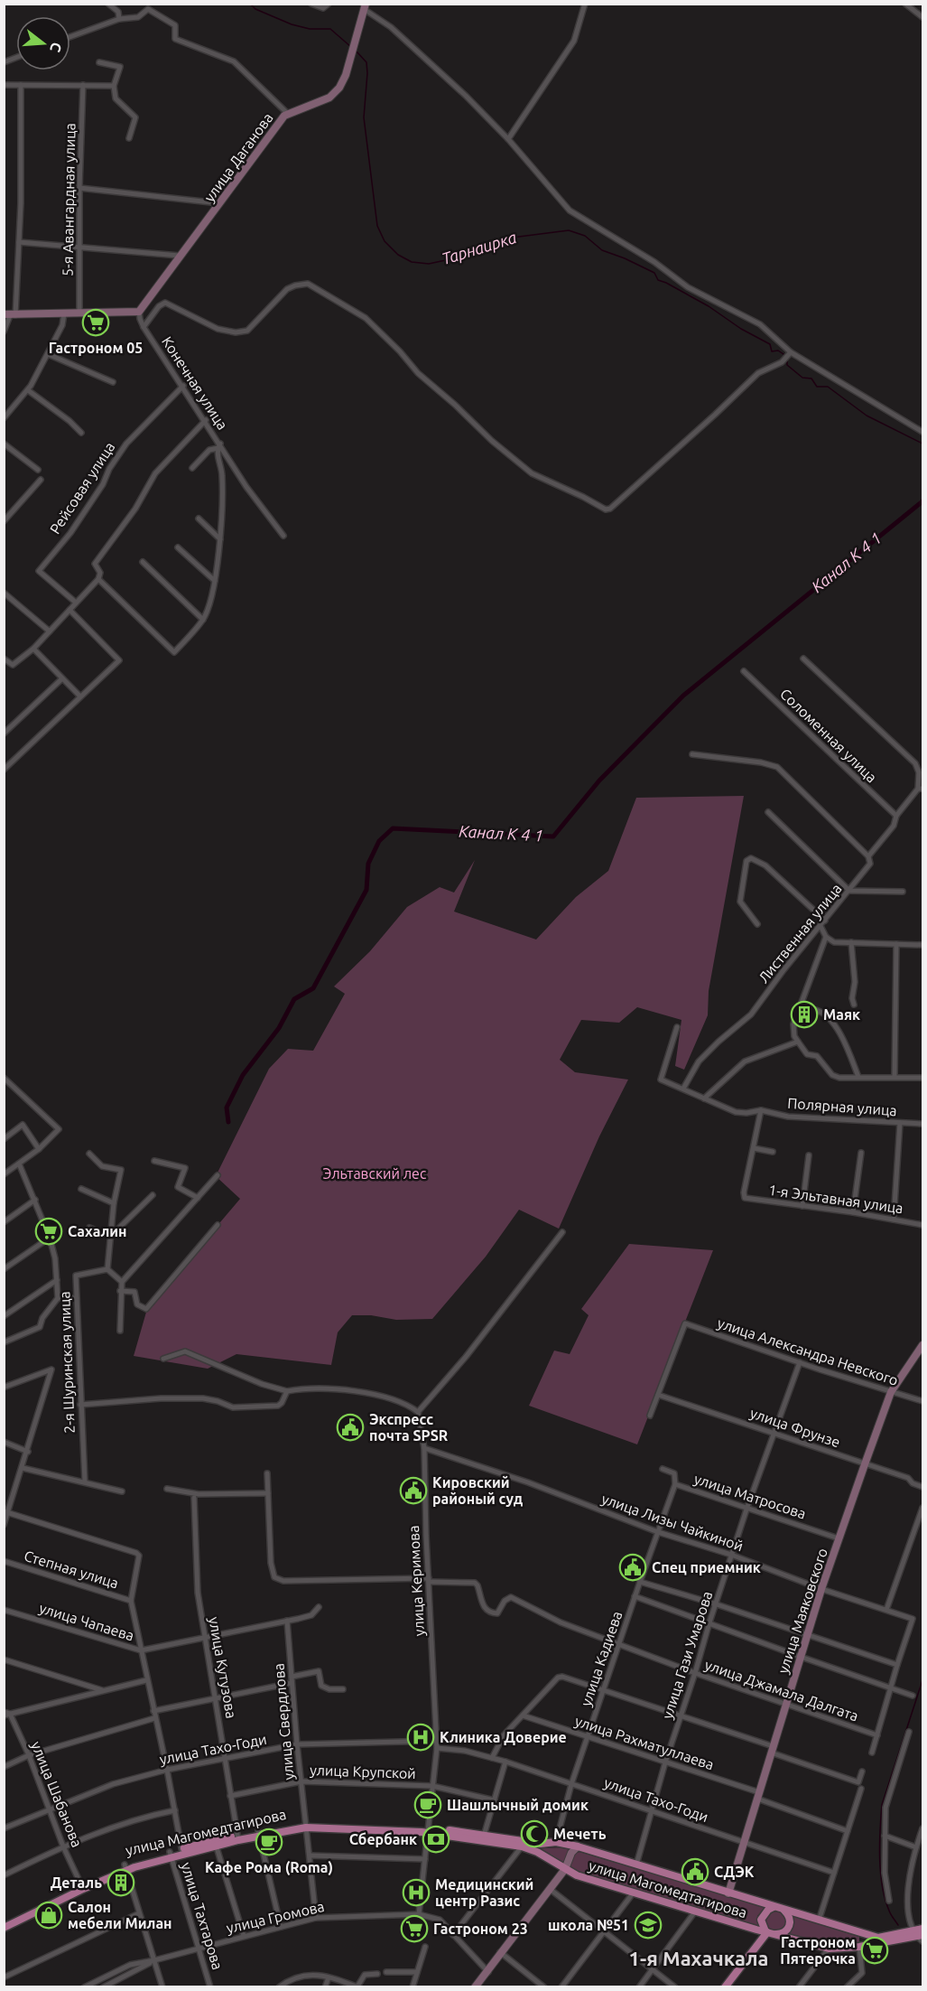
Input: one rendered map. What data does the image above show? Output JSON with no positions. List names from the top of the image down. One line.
{"streets":{"main road":["улица Даганова","улица Маяковского","улица Магомедтагирова"],"street":["5-я Авангардная улица","Конечная улица","Рейсовая улица","Соломенная улица","Лиственная улица","Полярная улица","1-я Эльтавная улица","улица Александра Невского","2-я Шуринская улица","улица Фрунзе","улица Матросова","улица Лизы Чайкиной","Степная улица","улица Керимова","улица Чапаева","улица Гази Умарова","улица Кадиева","улица Кутузова","улица Джамала Далгата","улица Свердлова","улица Рахматуллаева","улица Тахо-Годи","улица Крупской","улица Шабанова","улица Тахтарова","улица Громова"]},"crossings":[["улица Даганова","Конечная улица"],["Конечная улица","Рейсовая улица"],["Соломенная улица","Лиственная улица"],["Лиственная улица","Полярная улица"],["улица Александра Невского","улица Фрунзе"],["улица Александра Невского","улица Маяковского"],["улица Александра Невского","улица Гази Умарова"],["улица Фрунзе","улица Маяковского"],["улица Фрунзе","улица Гази Умарова"],["улица Матросова","улица Маяковского"],["улица Матросова","улица Гази Умарова"],["улица Матросова","улица Кадиева"],["улица Лизы Чайкиной","улица Керимова"],["улица Лизы Чайкиной","улица Маяковского"],["улица Лизы Чайкиной","улица Гази Умарова"],["улица Лизы Чайкиной","улица Кадиева"],["Степная улица","улица Тахтарова"],["улица Керимова","улица Джамала Далгата"],["улица Керимова","улица Тахо-Годи"],["улица Керимова","улица Крупской"],["улица Керимова","улица Магомедтагирова"],["улица Керимова","улица Громова"],["улица Маяковского","улица Джамала Далгата"],["улица Маяковского","улица Рахматуллаева"],["улица Маяковского","улица Тахо-Годи"],["улица Маяковского","улица Магомедтагирова"],["улица Чапаева","улица Кутузова"],["улица Чапаева","улица Свердлова"],["улица Чапаева","улица Тахтарова"],["улица Гази Умарова","улица Джамала Далгата"],["улица Гази Умарова","улица Рахматуллаева"],["улица Гази Умарова","улица Тахо-Годи"],["улица Гази Умарова","улица Магомедтагирова"],["улица Кадиева","улица Джамала Далгата"],["улица Кадиева","улица Рахматуллаева"],["улица Кадиева","улица Тахо-Годи"],["улица Кадиева","улица Магомедтагирова"],["улица Кутузова","улица Тахо-Годи"],["улица Кутузова","улица Крупской"],["улица Кутузова","улица Магомедтагирова"],["улица Свердлова","улица Тахо-Годи"],["улица Свердлова","улица Крупской"],["улица Свердлова","улица Магомедтагирова"],["улица Свердлова","улица Громова"],["улица Тахо-Годи","улица Шабанова"],["улица Тахо-Годи","улица Тахтарова"],["улица Шабанова","улица Магомедтагирова"],["улица Магомедтагирова","улица Тахтарова"],["улица Тахтарова","улица Громова"]],"districts":["1-я Махачкала"],"water":["Тарнаирка","Канал К 4 1"],"parks":["Эльтавский лес"],"places":{"supermarket":["Гастроном 05","Сахалин","Гастроном 23","Гастроном Пятерочка"],"building":["Маяк","Деталь"],"public building":["Экспресс почта SPSR","Кировский районый суд","Спец приемник","СДЭК"],"hospital":["Клиника Доверие","Медицинский центр Разис"],"cafe":["Шашлычный домик","Кафе Рома (Roma)"],"mosque":["Мечеть"],"bank":["Сбербанк"],"shop":["Салон мебели Милан"],"school or university":["школа №51"]},"north":"right"}
